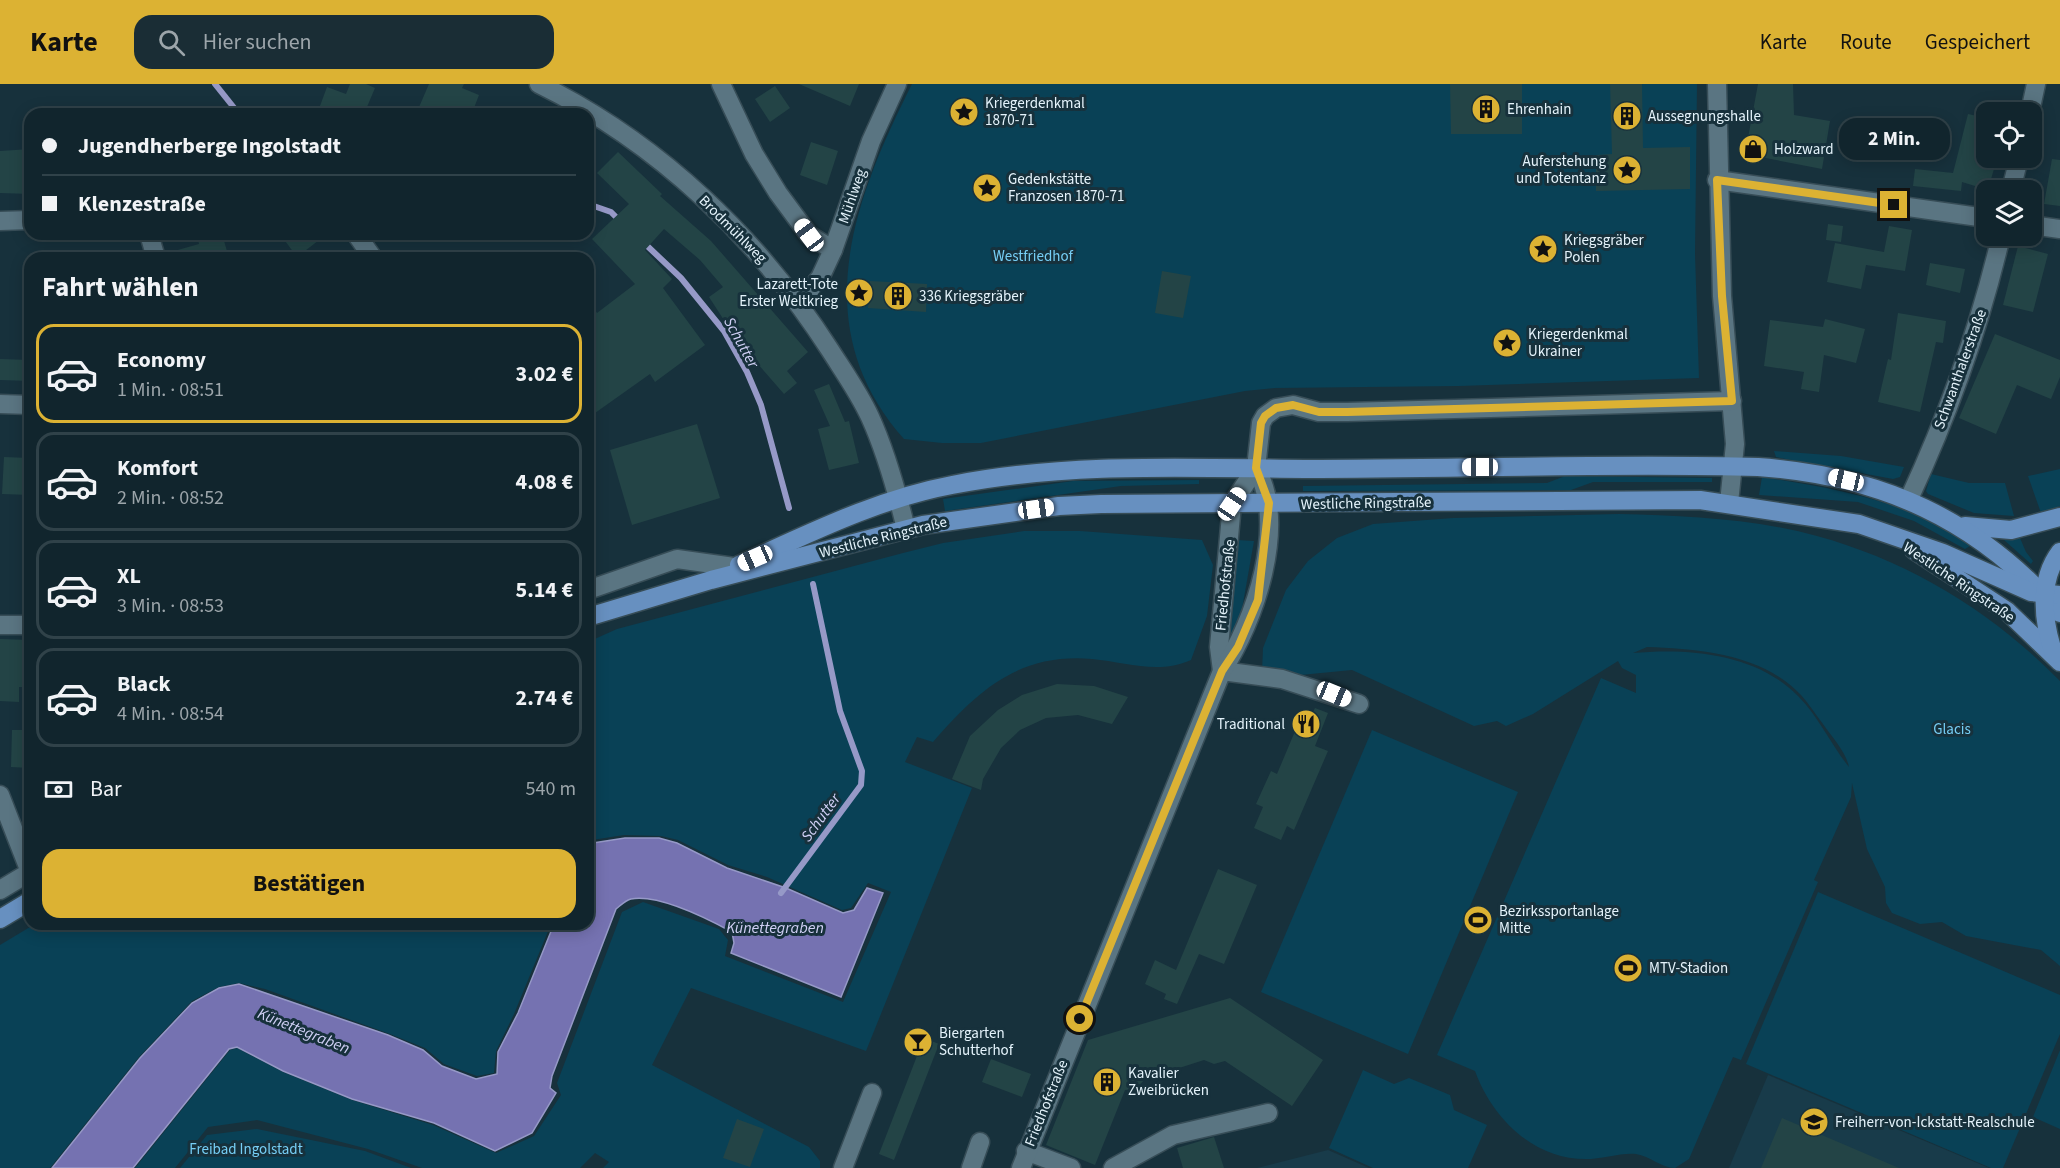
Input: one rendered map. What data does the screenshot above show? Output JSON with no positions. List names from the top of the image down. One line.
{"streets":{"main road":["Westliche Ringstraße"],"street":["Mühlweg","Brodmühlweg","Schwanthalerstraße","Friedhofstraße"]},"crossings":[["Mühlweg","Brodmühlweg"],["Brodmühlweg","Westliche Ringstraße"],["Schwanthalerstraße","Westliche Ringstraße"],["Westliche Ringstraße","Friedhofstraße"]],"water":["Schutter","Künettegraben"],"parks":["Westfriedhof","Glacis","Freibad Ingolstadt"],"places":{"building":["Ehrenhain","Aussegnungshalle","336 Kriegsgräber","Kavalier Zweibrücken"],"place":["Kriegerdenkmal 1870-71","Auferstehung und Totentanz","Gedenkstätte Franzosen 1870-71","Kriegsgräber Polen","Lazarett-Tote Erster Weltkrieg","Kriegerdenkmal Ukrainer"],"shop":["Holzward"],"restaurant":["Traditional"],"sports":["Bezirkssportanlage Mitte","MTV-Stadion"],"bar":["Biergarten Schutterhof"],"school or university":["Freiherr-von-Ickstatt-Realschule"]},"page":{"header":"Karte","search":"Hier suchen","nav":["Karte","Route","Gespeichert"],"banner":["Jugendherberge Ingolstadt","Klenzestraße"],"bubble":"2 Min.","heading":"Fahrt wählen","list":[{"name":"Economy","note":"1 Min. · 08:51","value":"3.02 €"},{"name":"Komfort","note":"2 Min. · 08:52","value":"4.08 €"},{"name":"XL","note":"3 Min. · 08:53","value":"5.14 €"},{"name":"Black","note":"4 Min. · 08:54","value":"2.74 €"}],"pay":["Bar","540 m"],"buttons":"Bestätigen"}}
